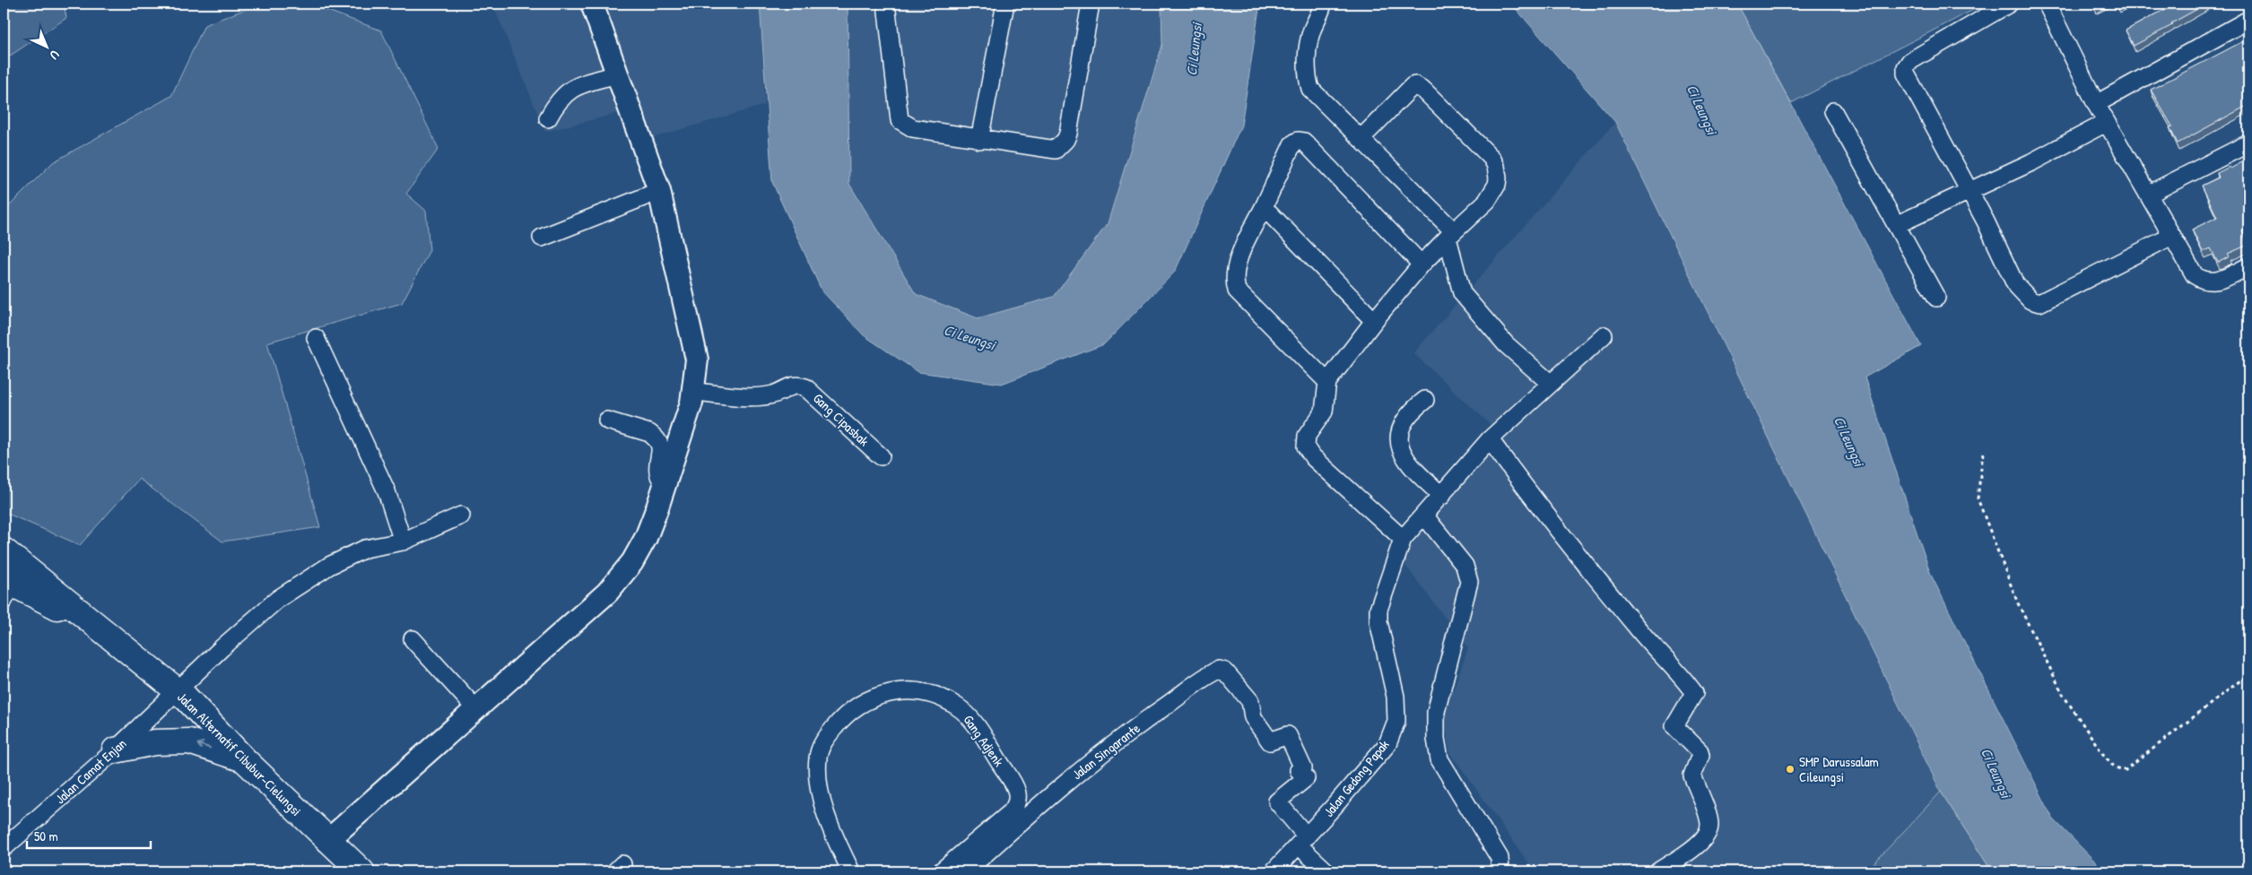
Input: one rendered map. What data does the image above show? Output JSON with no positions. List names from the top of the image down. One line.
{"streets":{"highway":["Jalan Alternatif Cibubur-Cielungsi"],"street":["Gang Cipasbak","Gang Adjenk","Jalan Singarante","Jalan Camat Enjan","Jalan Gedong Papak"]},"crossings":[["Jalan Singarante","Jalan Gedong Papak"],["Jalan Alternatif Cibubur-Cielungsi","Jalan Camat Enjan"]],"water":["Ci Leungsi"],"places":["SMP Darussalam Cileungsi"],"scale_bar":"50 m","north":"bottom right"}
